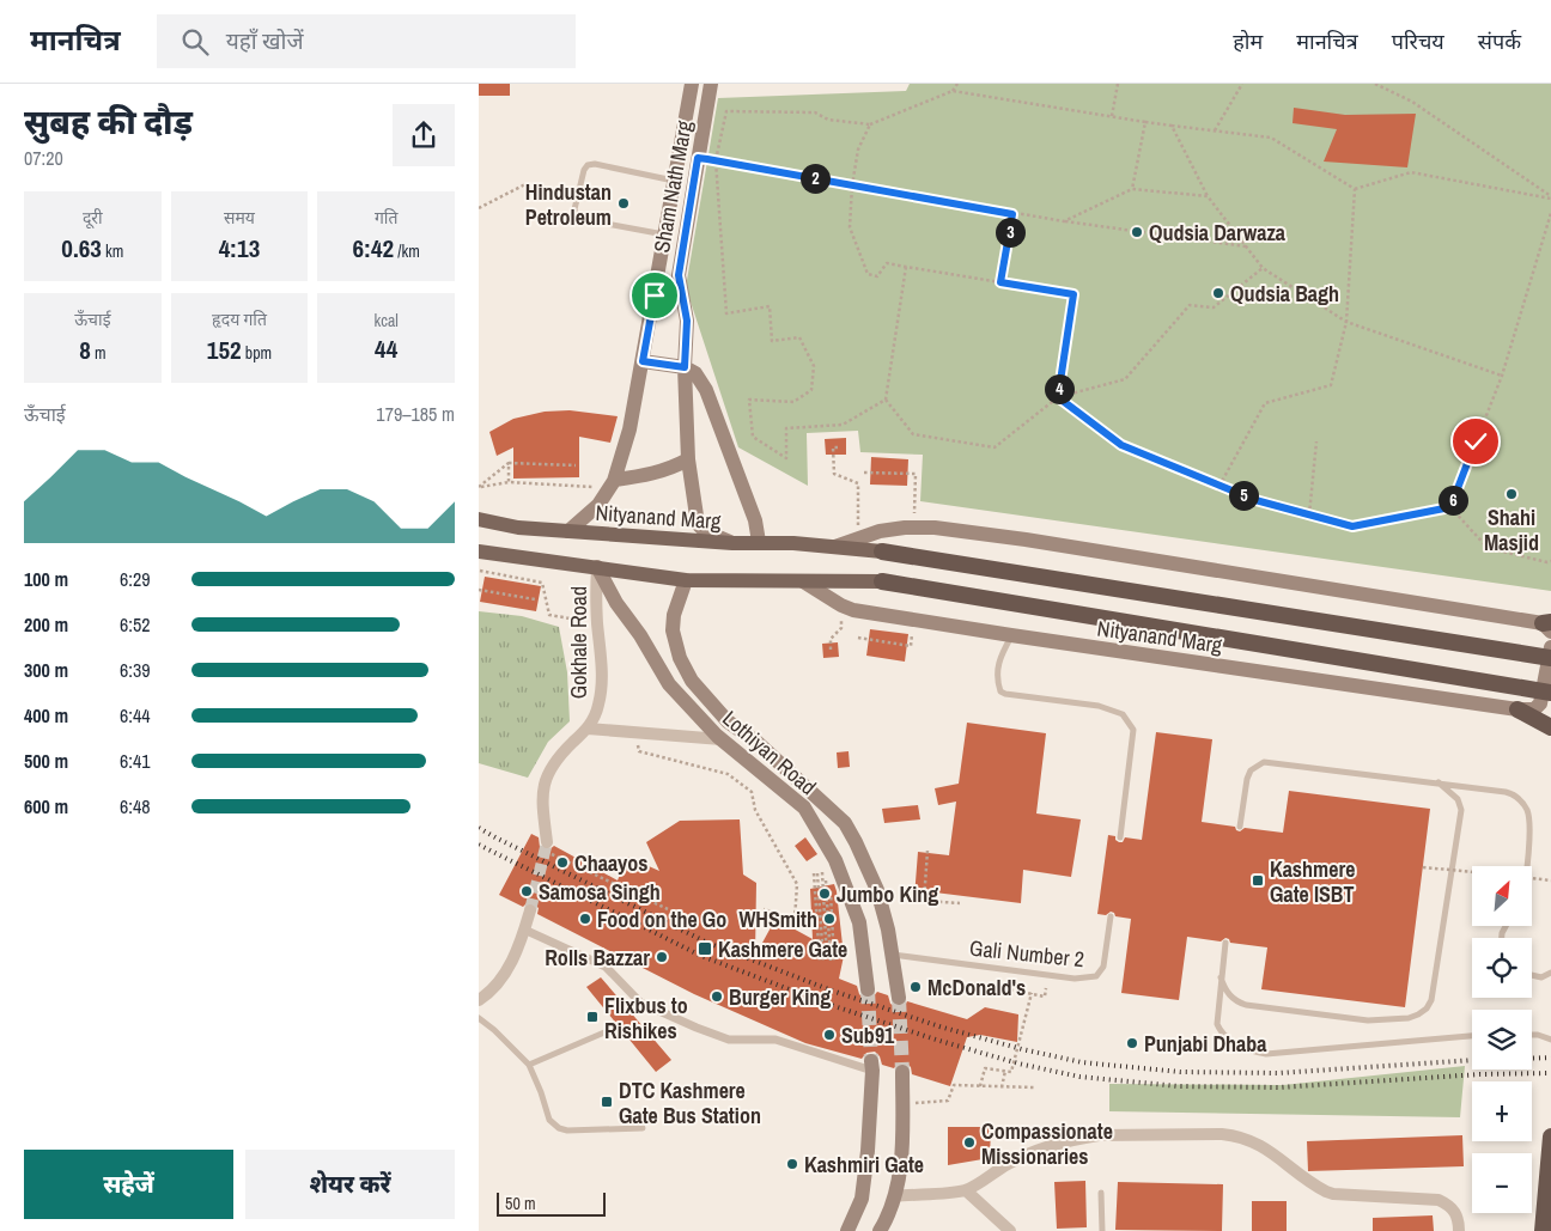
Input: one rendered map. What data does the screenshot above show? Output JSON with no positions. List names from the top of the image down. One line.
{"streets":{"main road":["Sham Nath Marg","Nityanand Marg","Lothiyan Road"],"street":["Gokhale Road"],"lane":["Gali Number 2"]},"crossings":[["Sham Nath Marg","Nityanand Marg"],["Gokhale Road","Lothiyan Road"],["Lothiyan Road","Gali Number 2"]],"places":{"other":["Hindustan Petroleum","Qudsia Darwaza","Qudsia Bagh","Shahi Masjid","Chaayos","Samosa Singh","Jumbo King","Food on the Go","WHSmith","Rolls Bazzar","McDonald's","Burger King","Sub91","Punjabi Dhaba","Compassionate Missionaries","Kashmiri Gate"],"transit":["Kashmere Gate ISBT","Kashmere Gate","Flixbus to Rishikes","DTC Kashmere Gate Bus Station"]},"scale_bar":"50 m","north":"top right","page":{"header":"मानचित्र","search":"यहाँ खोजें","nav":["होम","मानचित्र","परिचय","संपर्क"],"heading":["सुबह की दौड़","07:20"],"pins":["2","3","4","5","6"],"stats":[["दूरी","0.63 km"],["समय","4:13"],["गति","6:42 /km"],["ऊँचाई","8 m"],["हृदय गति","152 bpm"],["kcal","44"]],"chart":["ऊँचाई","179–185 m"],"list":[{"name":"100 m","note":"6:29"},{"name":"200 m","note":"6:52"},{"name":"300 m","note":"6:39"},{"name":"400 m","note":"6:44"},{"name":"500 m","note":"6:41"},{"name":"600 m","note":"6:48"}],"map_buttons":["+","−"],"buttons":["सहेजें","शेयर करें"],"scale":"50 m"}}
